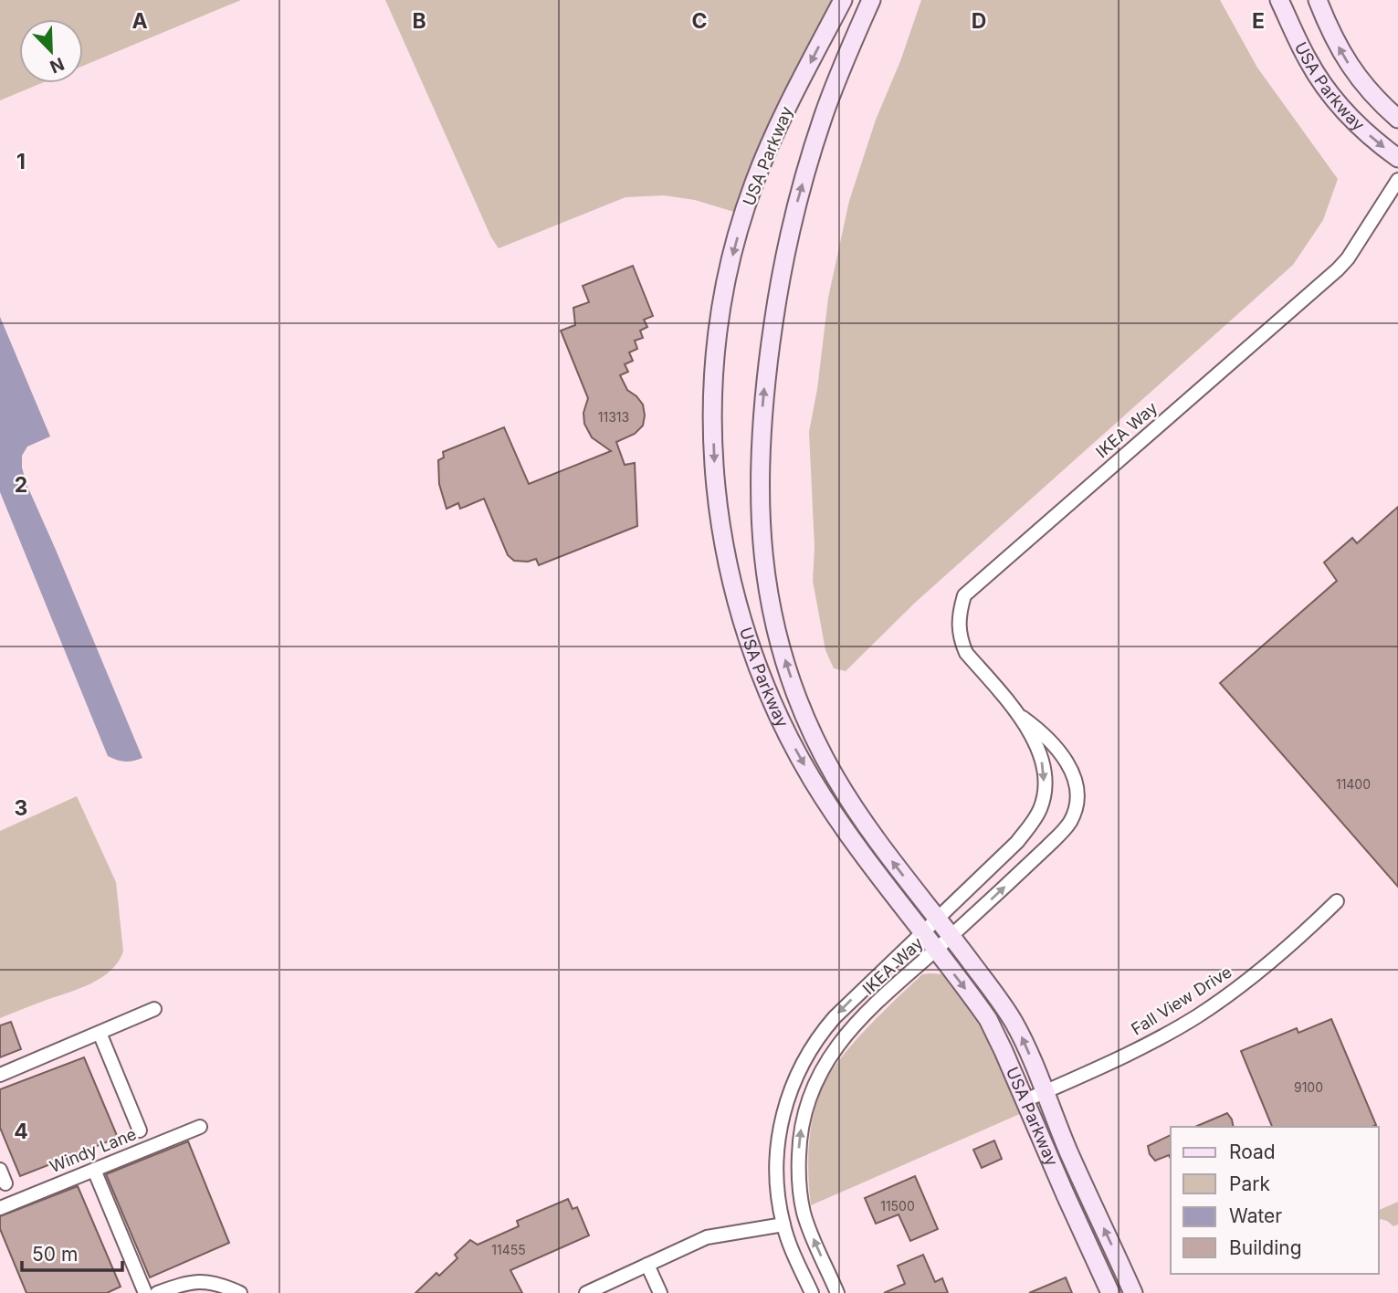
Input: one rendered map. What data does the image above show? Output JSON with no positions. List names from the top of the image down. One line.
{"streets":{"street":["USA Parkway","IKEA Way","Fall View Drive","Windy Lane"]},"crossings":[["USA Parkway","IKEA Way"],["USA Parkway","Fall View Drive"]],"house_numbers":["11313","11400","9100","11500","11455"],"legend":["Road","Park","Water","Building"],"scale_bar":"50 m","north":"bottom right","grid":{"columns":["A","B","C","D","E"],"rows":["1","2","3","4"]}}
